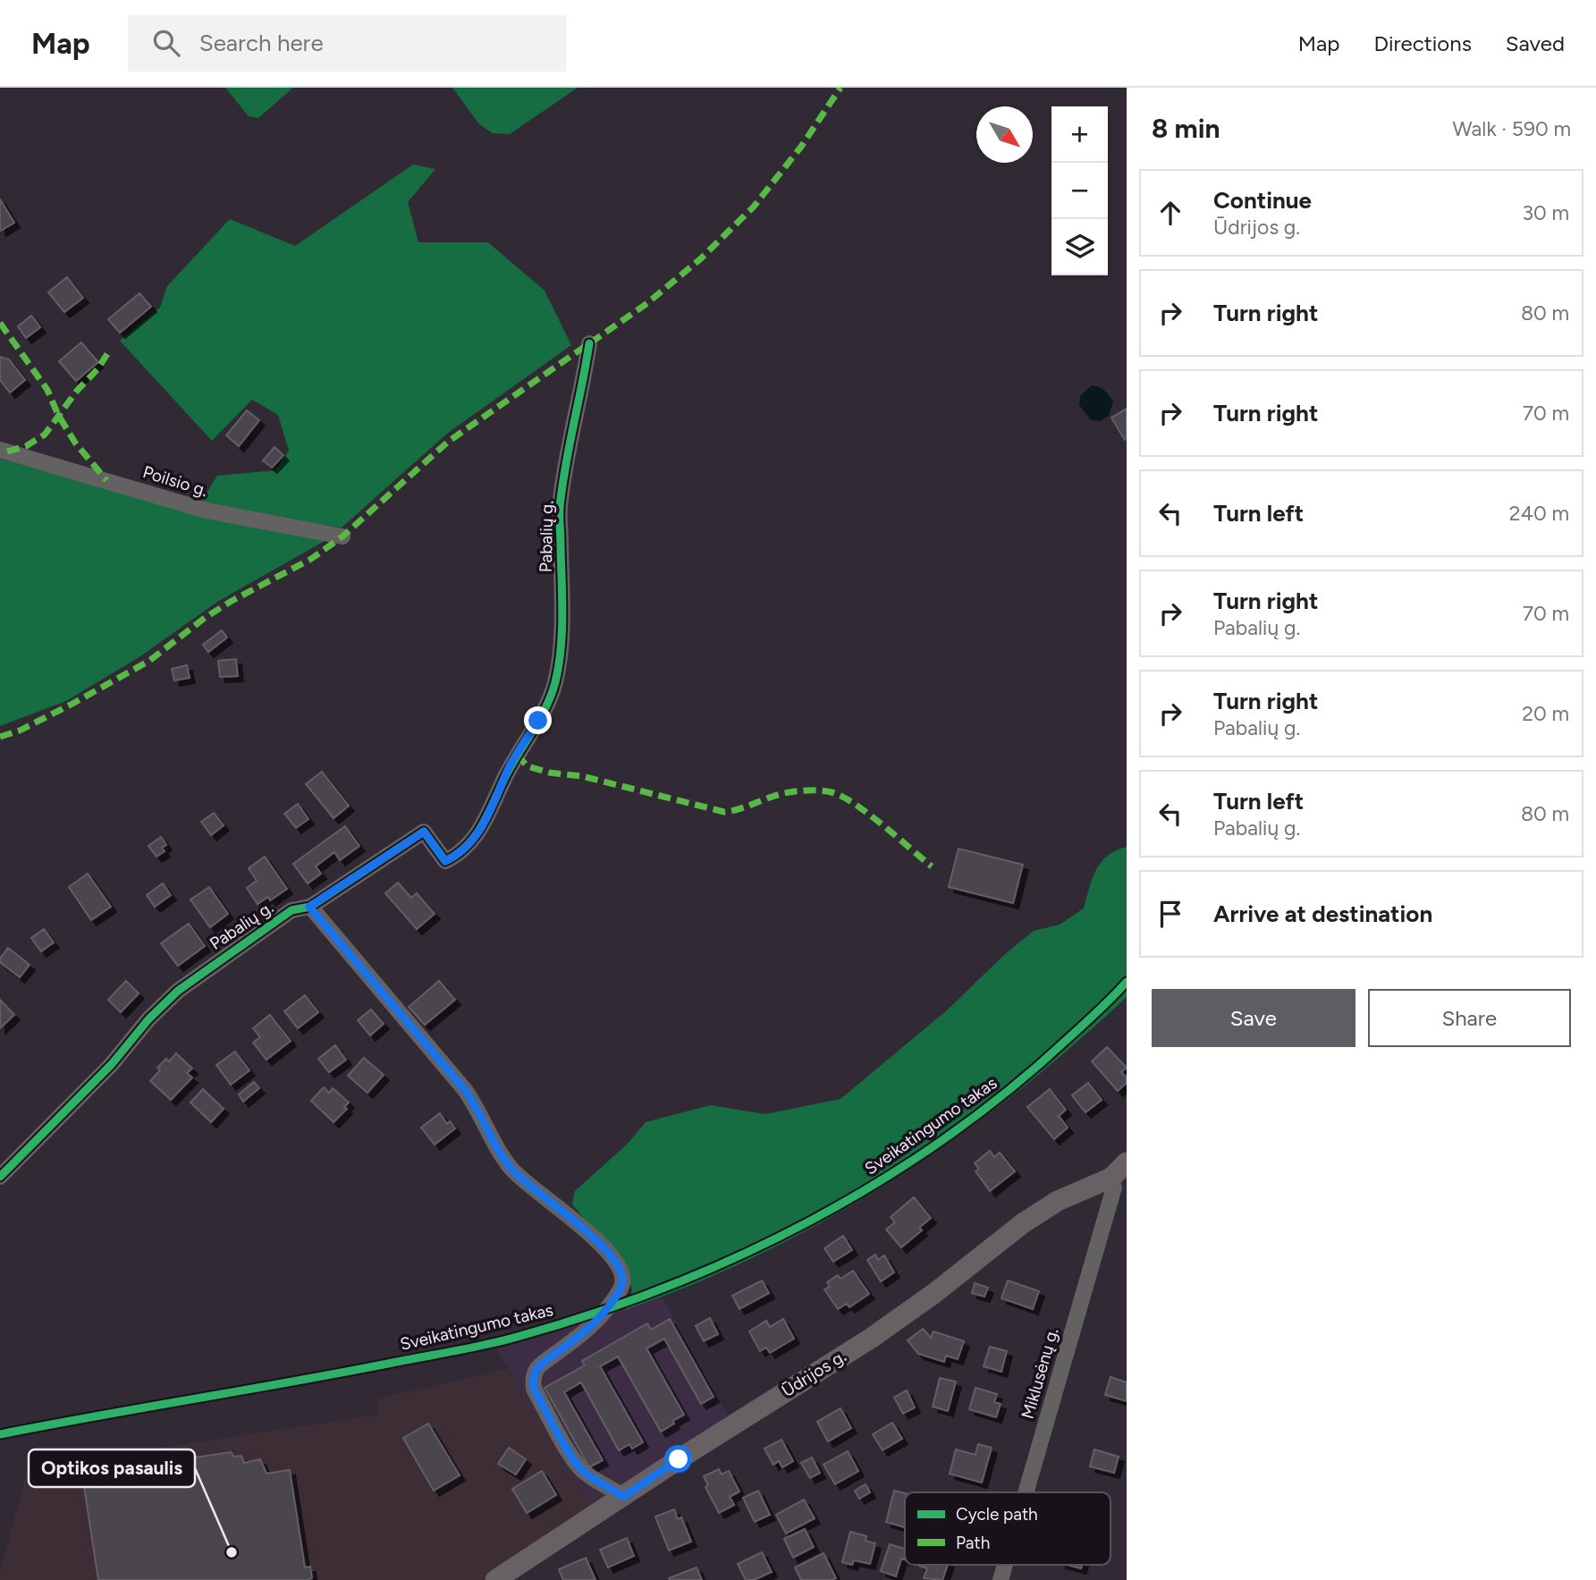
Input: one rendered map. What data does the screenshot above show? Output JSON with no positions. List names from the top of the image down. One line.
{"streets":{"main road":["Ūdrijos g."],"street":["Poilsio g.","Pabalių g.","Miklusėnų g."],"cycle path":["Sveikatingumo takas"]},"crossings":[["Ūdrijos g.","Miklusėnų g."]],"places":["Optikos pasaulis"],"legend":["Cycle path","Path"],"north":"bottom right","page":{"header":"Map","search":"Search here","nav":["Map","Directions","Saved"],"heading":["8 min","Walk · 590 m"],"map_buttons":["+","−"],"list":[["Continue","Ūdrijos g.","30 m"],["Turn right","80 m"],["Turn right","70 m"],["Turn left","240 m"],["Turn right","Pabalių g.","70 m"],["Turn right","Pabalių g.","20 m"],["Turn left","Pabalių g.","80 m"],"Arrive at destination"],"buttons":["Save","Share"]}}
